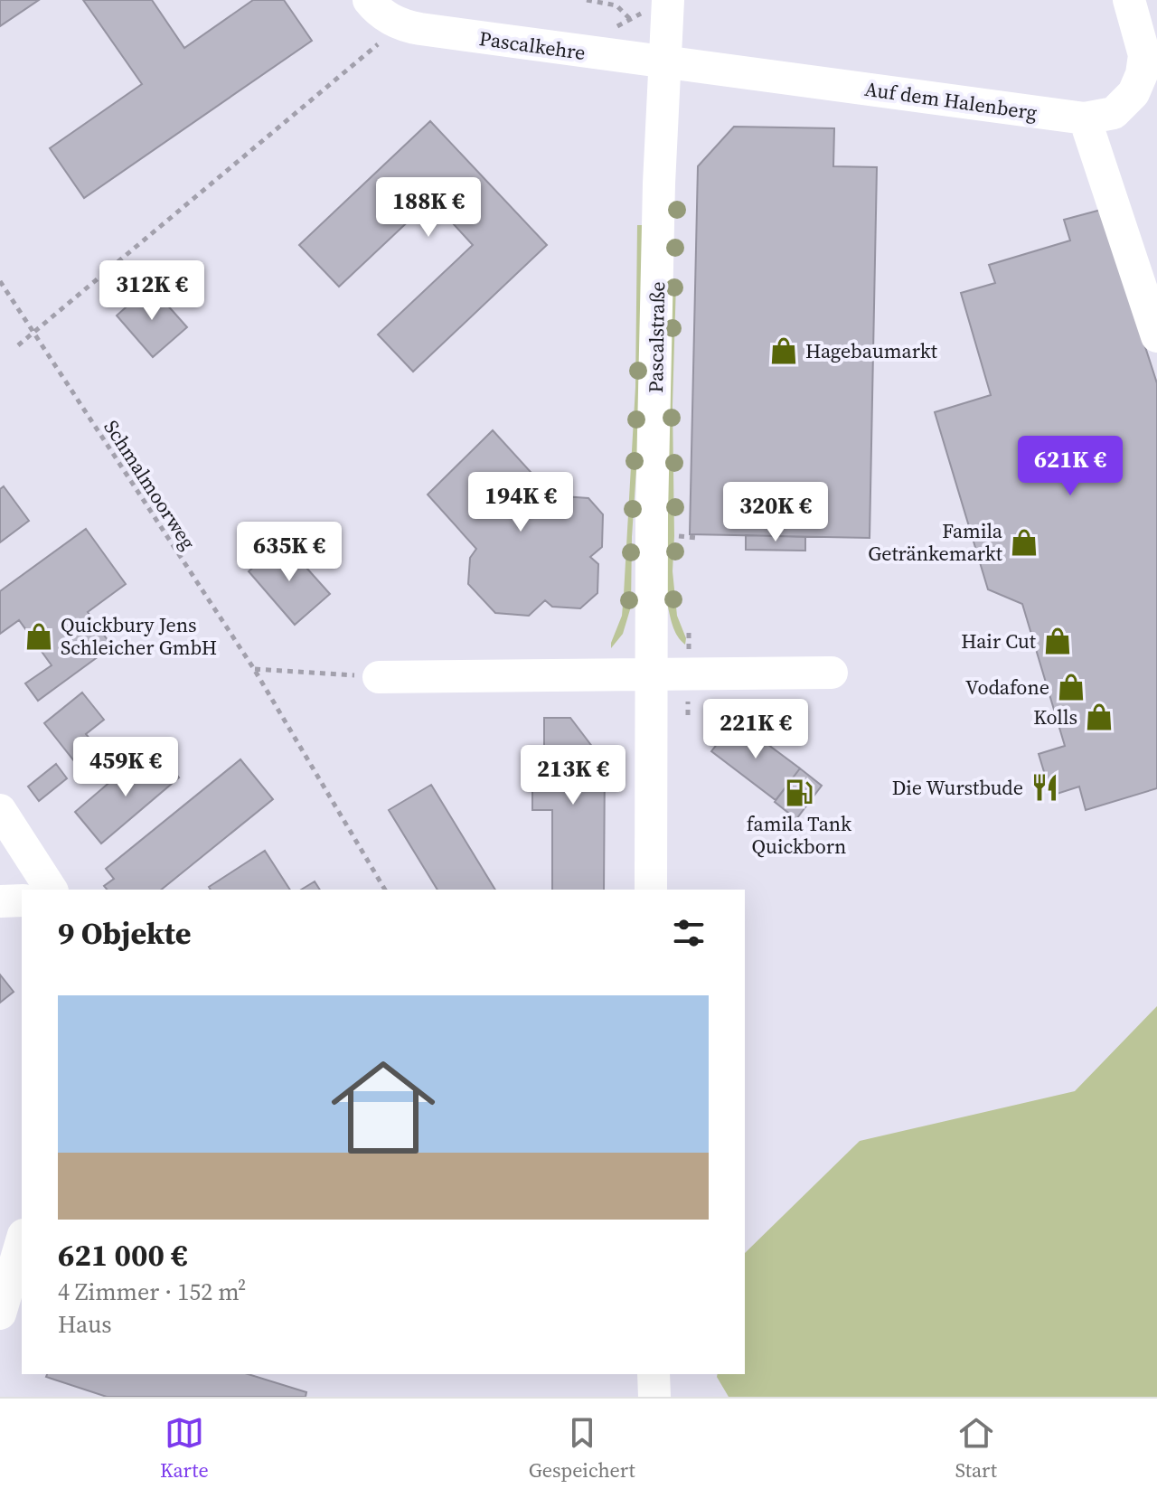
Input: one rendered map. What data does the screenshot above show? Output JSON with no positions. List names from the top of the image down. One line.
{"streets":{"street":["Pascalkehre","Auf dem Halenberg","Pascalstraße"],"path":["Schmalmoorweg"]},"crossings":[["Pascalkehre","Auf dem Halenberg"],["Pascalkehre","Pascalstraße"],["Auf dem Halenberg","Pascalstraße"]],"places":{"shop":["Hagebaumarkt","Famila Getränkemarkt","Quickbury Jens Schleicher GmbH","Hair Cut","Vodafone","Kolls"],"restaurant":["Die Wurstbude"],"fuel station":["famila Tank Quickborn"]},"page":{"price":["188K €","312K €","621K €","194K €","320K €","635K €","221K €","459K €","213K €"],"heading":"9 Objekte","list":[{"name":"621 000 €","note":"4 Zimmer · 152 m² · Haus"}],"tabs":["Karte","Gespeichert","Start"]}}
